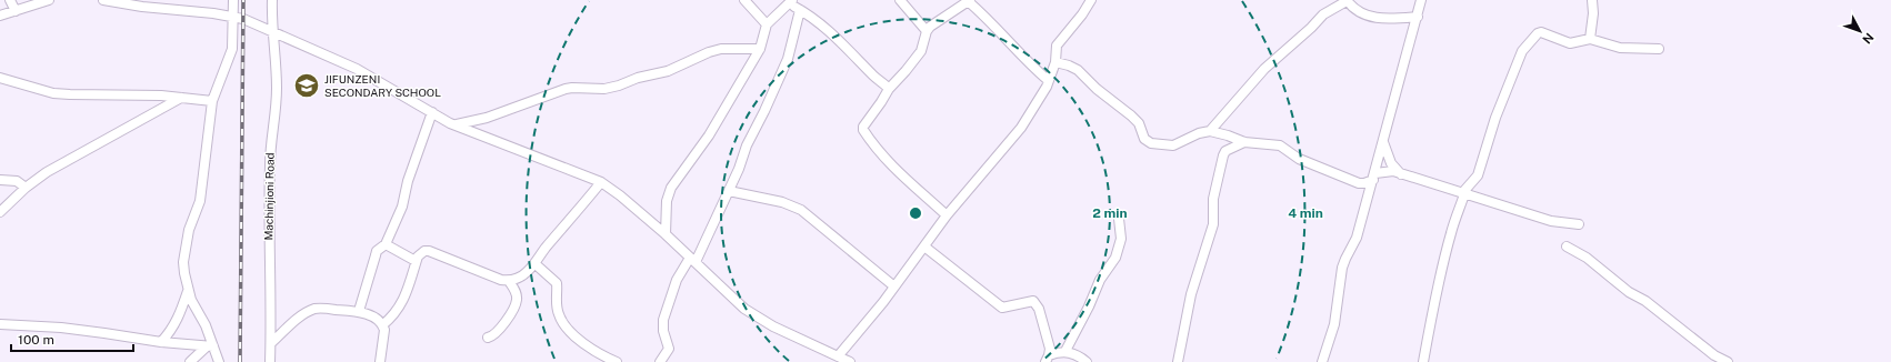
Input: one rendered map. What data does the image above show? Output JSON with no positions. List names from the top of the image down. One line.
{"streets":{"street":["Machinjioni Road"]},"places":{"school or university":["JIFUNZENI SECONDARY SCHOOL"]},"scale_bar":"100 m","north":"bottom right","rings":["2 min","4 min"]}
